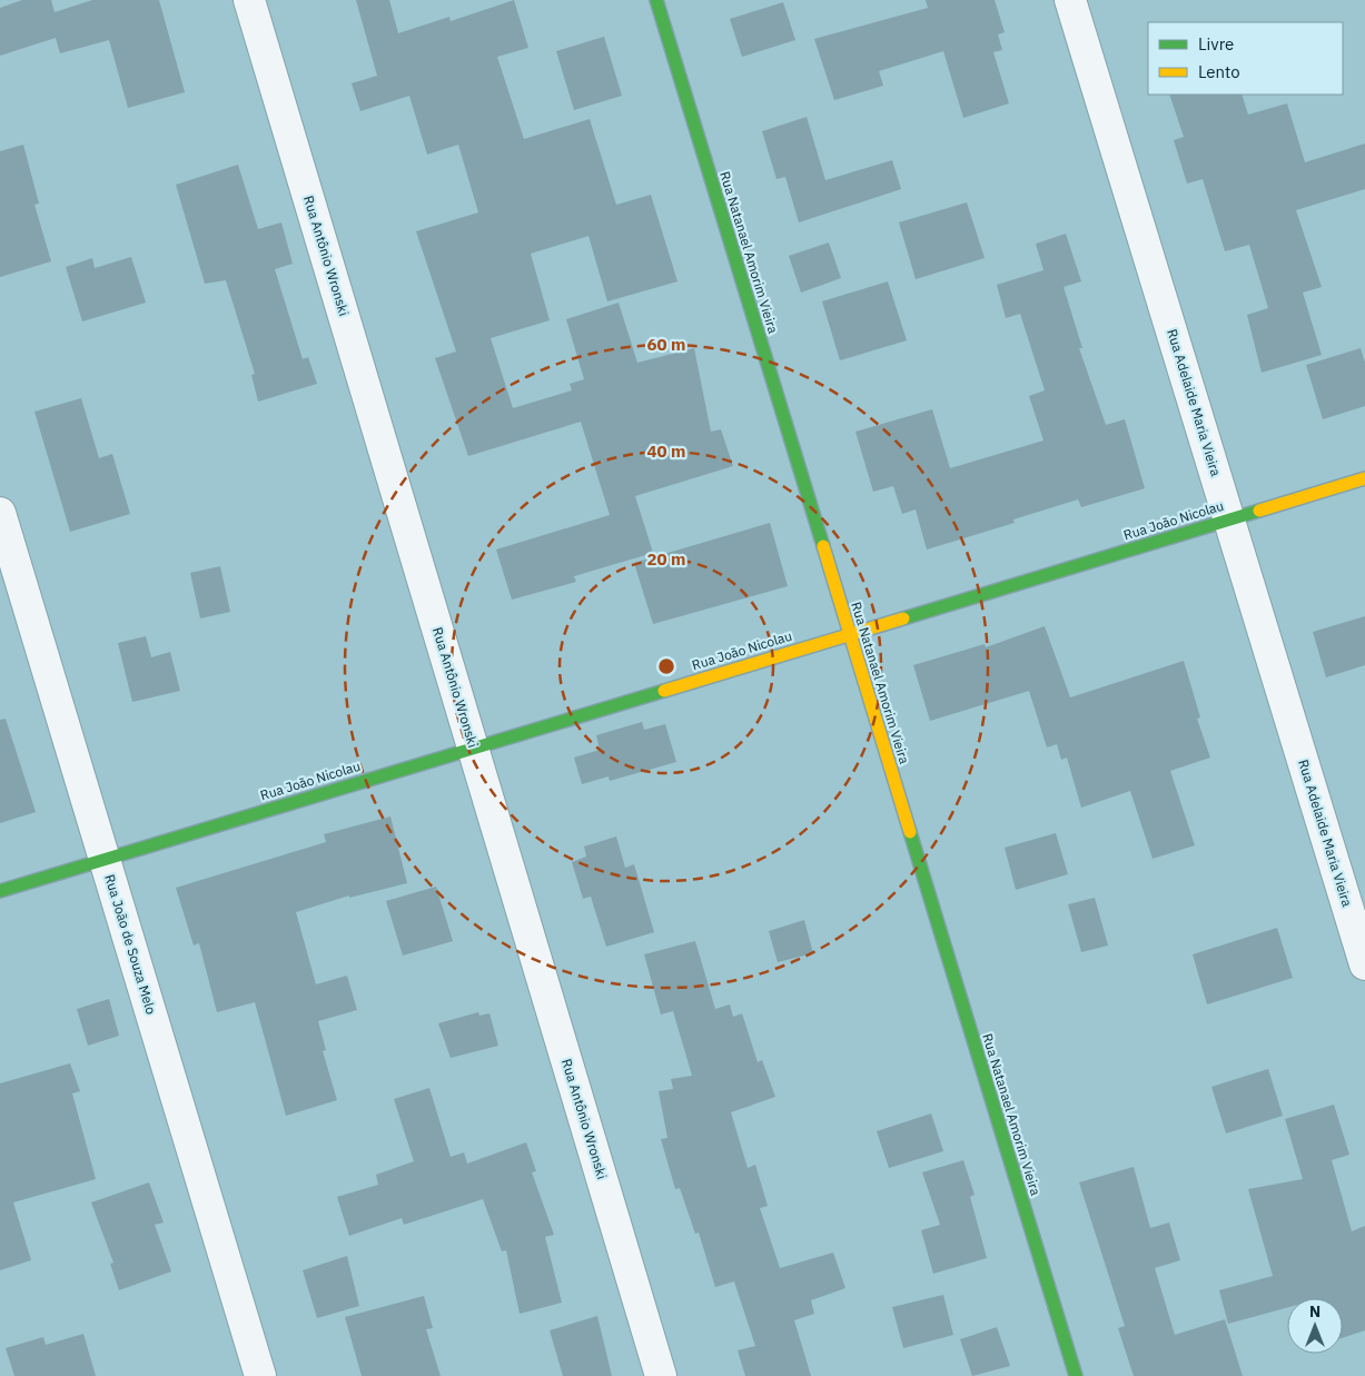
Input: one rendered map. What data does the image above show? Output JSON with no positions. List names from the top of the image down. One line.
{"streets":{"street":["Rua Natanael Amorim Vieira","Rua Antônio Wronski","Rua Adelaide Maria Vieira","Rua João Nicolau","Rua João de Souza Melo"]},"crossings":[["Rua Natanael Amorim Vieira","Rua João Nicolau"],["Rua Antônio Wronski","Rua João Nicolau"],["Rua Adelaide Maria Vieira","Rua João Nicolau"],["Rua João Nicolau","Rua João de Souza Melo"]],"legend":["Livre","Lento"],"north":"top","rings":["60 m","40 m","20 m"]}
